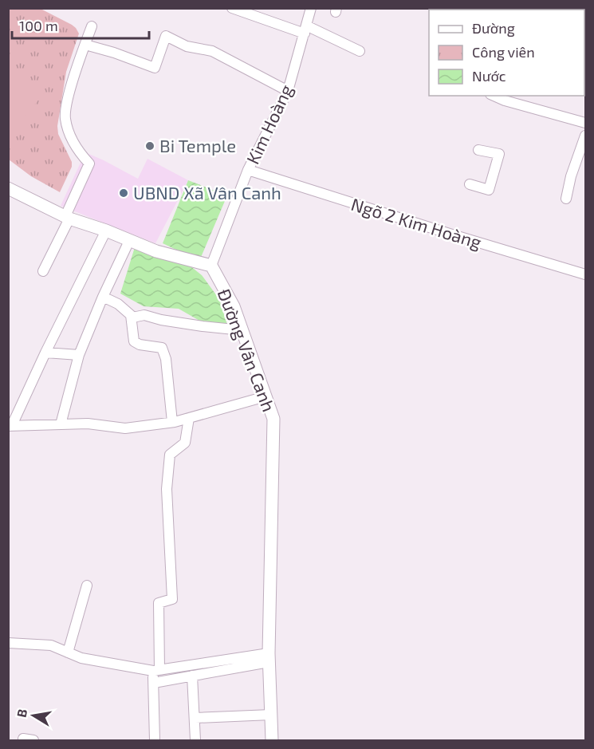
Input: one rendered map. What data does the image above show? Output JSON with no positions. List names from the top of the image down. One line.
{"streets":{"street":["Kim Hoàng","Ngõ 2 Kim Hoàng","Đường Vân Canh"]},"crossings":[["Kim Hoàng","Ngõ 2 Kim Hoàng"],["Kim Hoàng","Đường Vân Canh"]],"places":["Bi Temple","UBND Xã Vân Canh"],"legend":["Đường","Công viên","Nước"],"scale_bar":"100 m","north":"left"}
